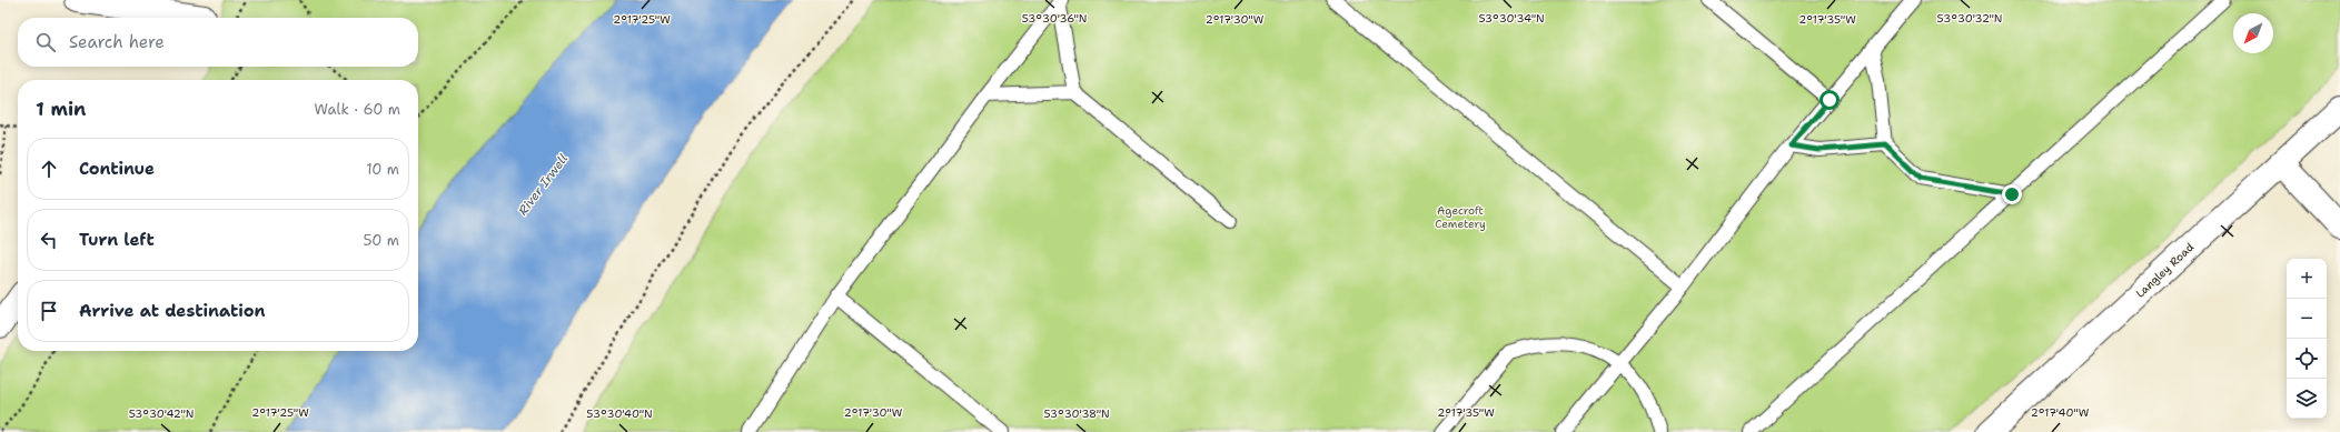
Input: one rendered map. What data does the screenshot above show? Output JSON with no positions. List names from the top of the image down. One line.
{"streets":{"street":["Langley Road"]},"water":["River Irwell"],"parks":["Agecroft Cemetery"],"north":"bottom left","page":{"search":"Search here","heading":["1 min","Walk · 60 m"],"list":[["Continue","10 m"],["Turn left","50 m"],"Arrive at destination"],"map_buttons":["+","−"]},"coordinates":["53°30'36\"N","53°30'34\"N","53°30'32\"N","2°17'25\"W","2°17'30\"W","2°17'35\"W","2°17'40\"W","53°30'42\"N","53°30'40\"N","53°30'38\"N"]}
